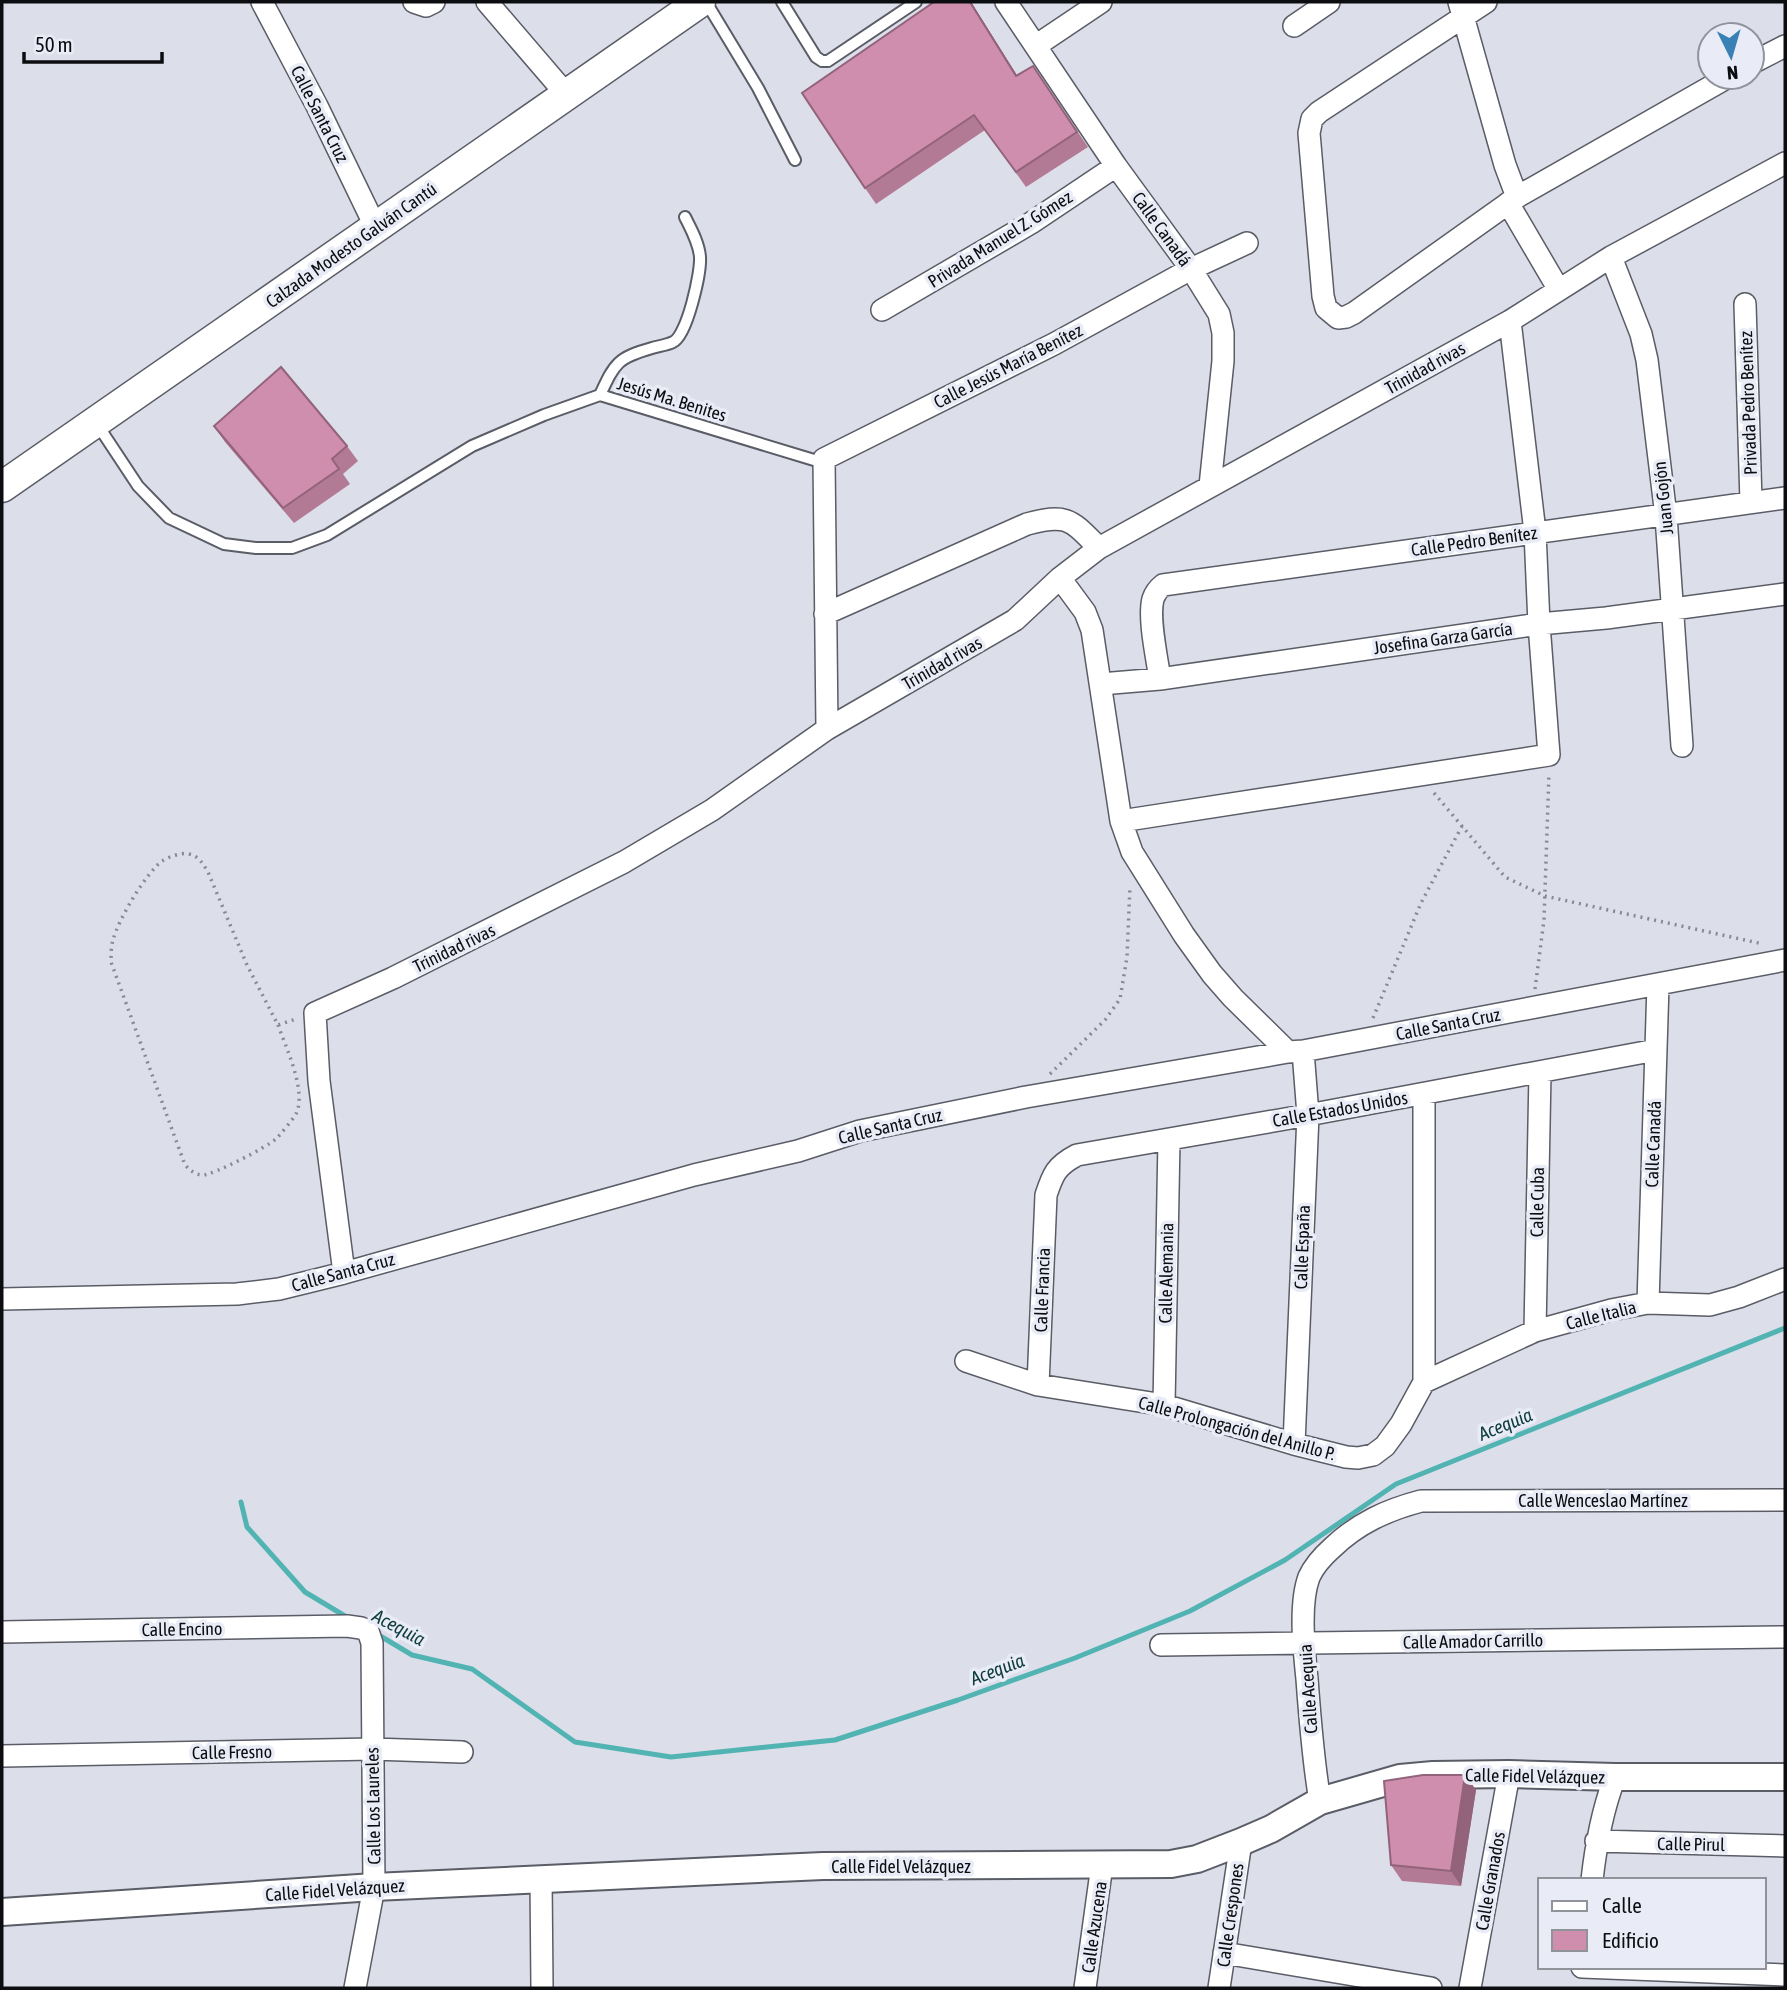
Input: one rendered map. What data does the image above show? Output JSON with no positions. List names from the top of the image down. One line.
{"streets":{"main road":["Calzada Modesto Galván Cantú"],"street":["Calle Santa Cruz","Calle Canadá","Privada Manuel Z. Gómez","Calle Jesús María Benítez","Trinidad rivas","Privada Pedro Benítez","Juan Gojón","Calle Pedro Benítez","Josefina Garza García","Calle Estados Unidos","Calle Cuba","Calle España","Calle Alemania","Calle Francia","Calle Italia","Calle Prolongación del Anillo P.","Calle Wenceslao Martínez","Calle Encino","Calle Amador Carrillo","Calle Acequia","Calle Fresno","Calle Fidel Velázquez","Calle Los Laureles","Calle Pirul","Calle Granados","Calle Crespones","Calle Azucena"],"lane":["Jesús Ma. Benites"]},"crossings":[["Calle Santa Cruz","Calle Canadá"],["Calle Santa Cruz","Calzada Modesto Galván Cantú"],["Calle Santa Cruz","Calle España"],["Calle Canadá","Privada Manuel Z. Gómez"],["Calle Canadá","Calle Jesús María Benítez"],["Calle Canadá","Trinidad rivas"],["Calle Canadá","Calle Estados Unidos"],["Calle Canadá","Calle Italia"],["Calzada Modesto Galván Cantú","Jesús Ma. Benites"],["Calle Jesús María Benítez","Jesús Ma. Benites"],["Trinidad rivas","Juan Gojón"],["Privada Pedro Benítez","Calle Pedro Benítez"],["Juan Gojón","Calle Pedro Benítez"],["Juan Gojón","Josefina Garza García"],["Calle Pedro Benítez","Josefina Garza García"],["Calle Estados Unidos","Calle Cuba"],["Calle Estados Unidos","Calle España"],["Calle Estados Unidos","Calle Alemania"],["Calle Estados Unidos","Calle Francia"],["Calle Cuba","Calle Italia"],["Calle España","Calle Prolongación del Anillo P."],["Calle Alemania","Calle Prolongación del Anillo P."],["Calle Francia","Calle Prolongación del Anillo P."],["Calle Italia","Calle Prolongación del Anillo P."],["Calle Wenceslao Martínez","Calle Acequia"],["Calle Encino","Calle Los Laureles"],["Calle Amador Carrillo","Calle Acequia"],["Calle Acequia","Calle Fidel Velázquez"],["Calle Fresno","Calle Los Laureles"],["Calle Fidel Velázquez","Calle Los Laureles"],["Calle Fidel Velázquez","Calle Granados"],["Calle Fidel Velázquez","Calle Crespones"],["Calle Fidel Velázquez","Calle Azucena"]],"water":["Acequia"],"legend":["Calle","Edificio"],"scale_bar":"50 m","north":"bottom"}
